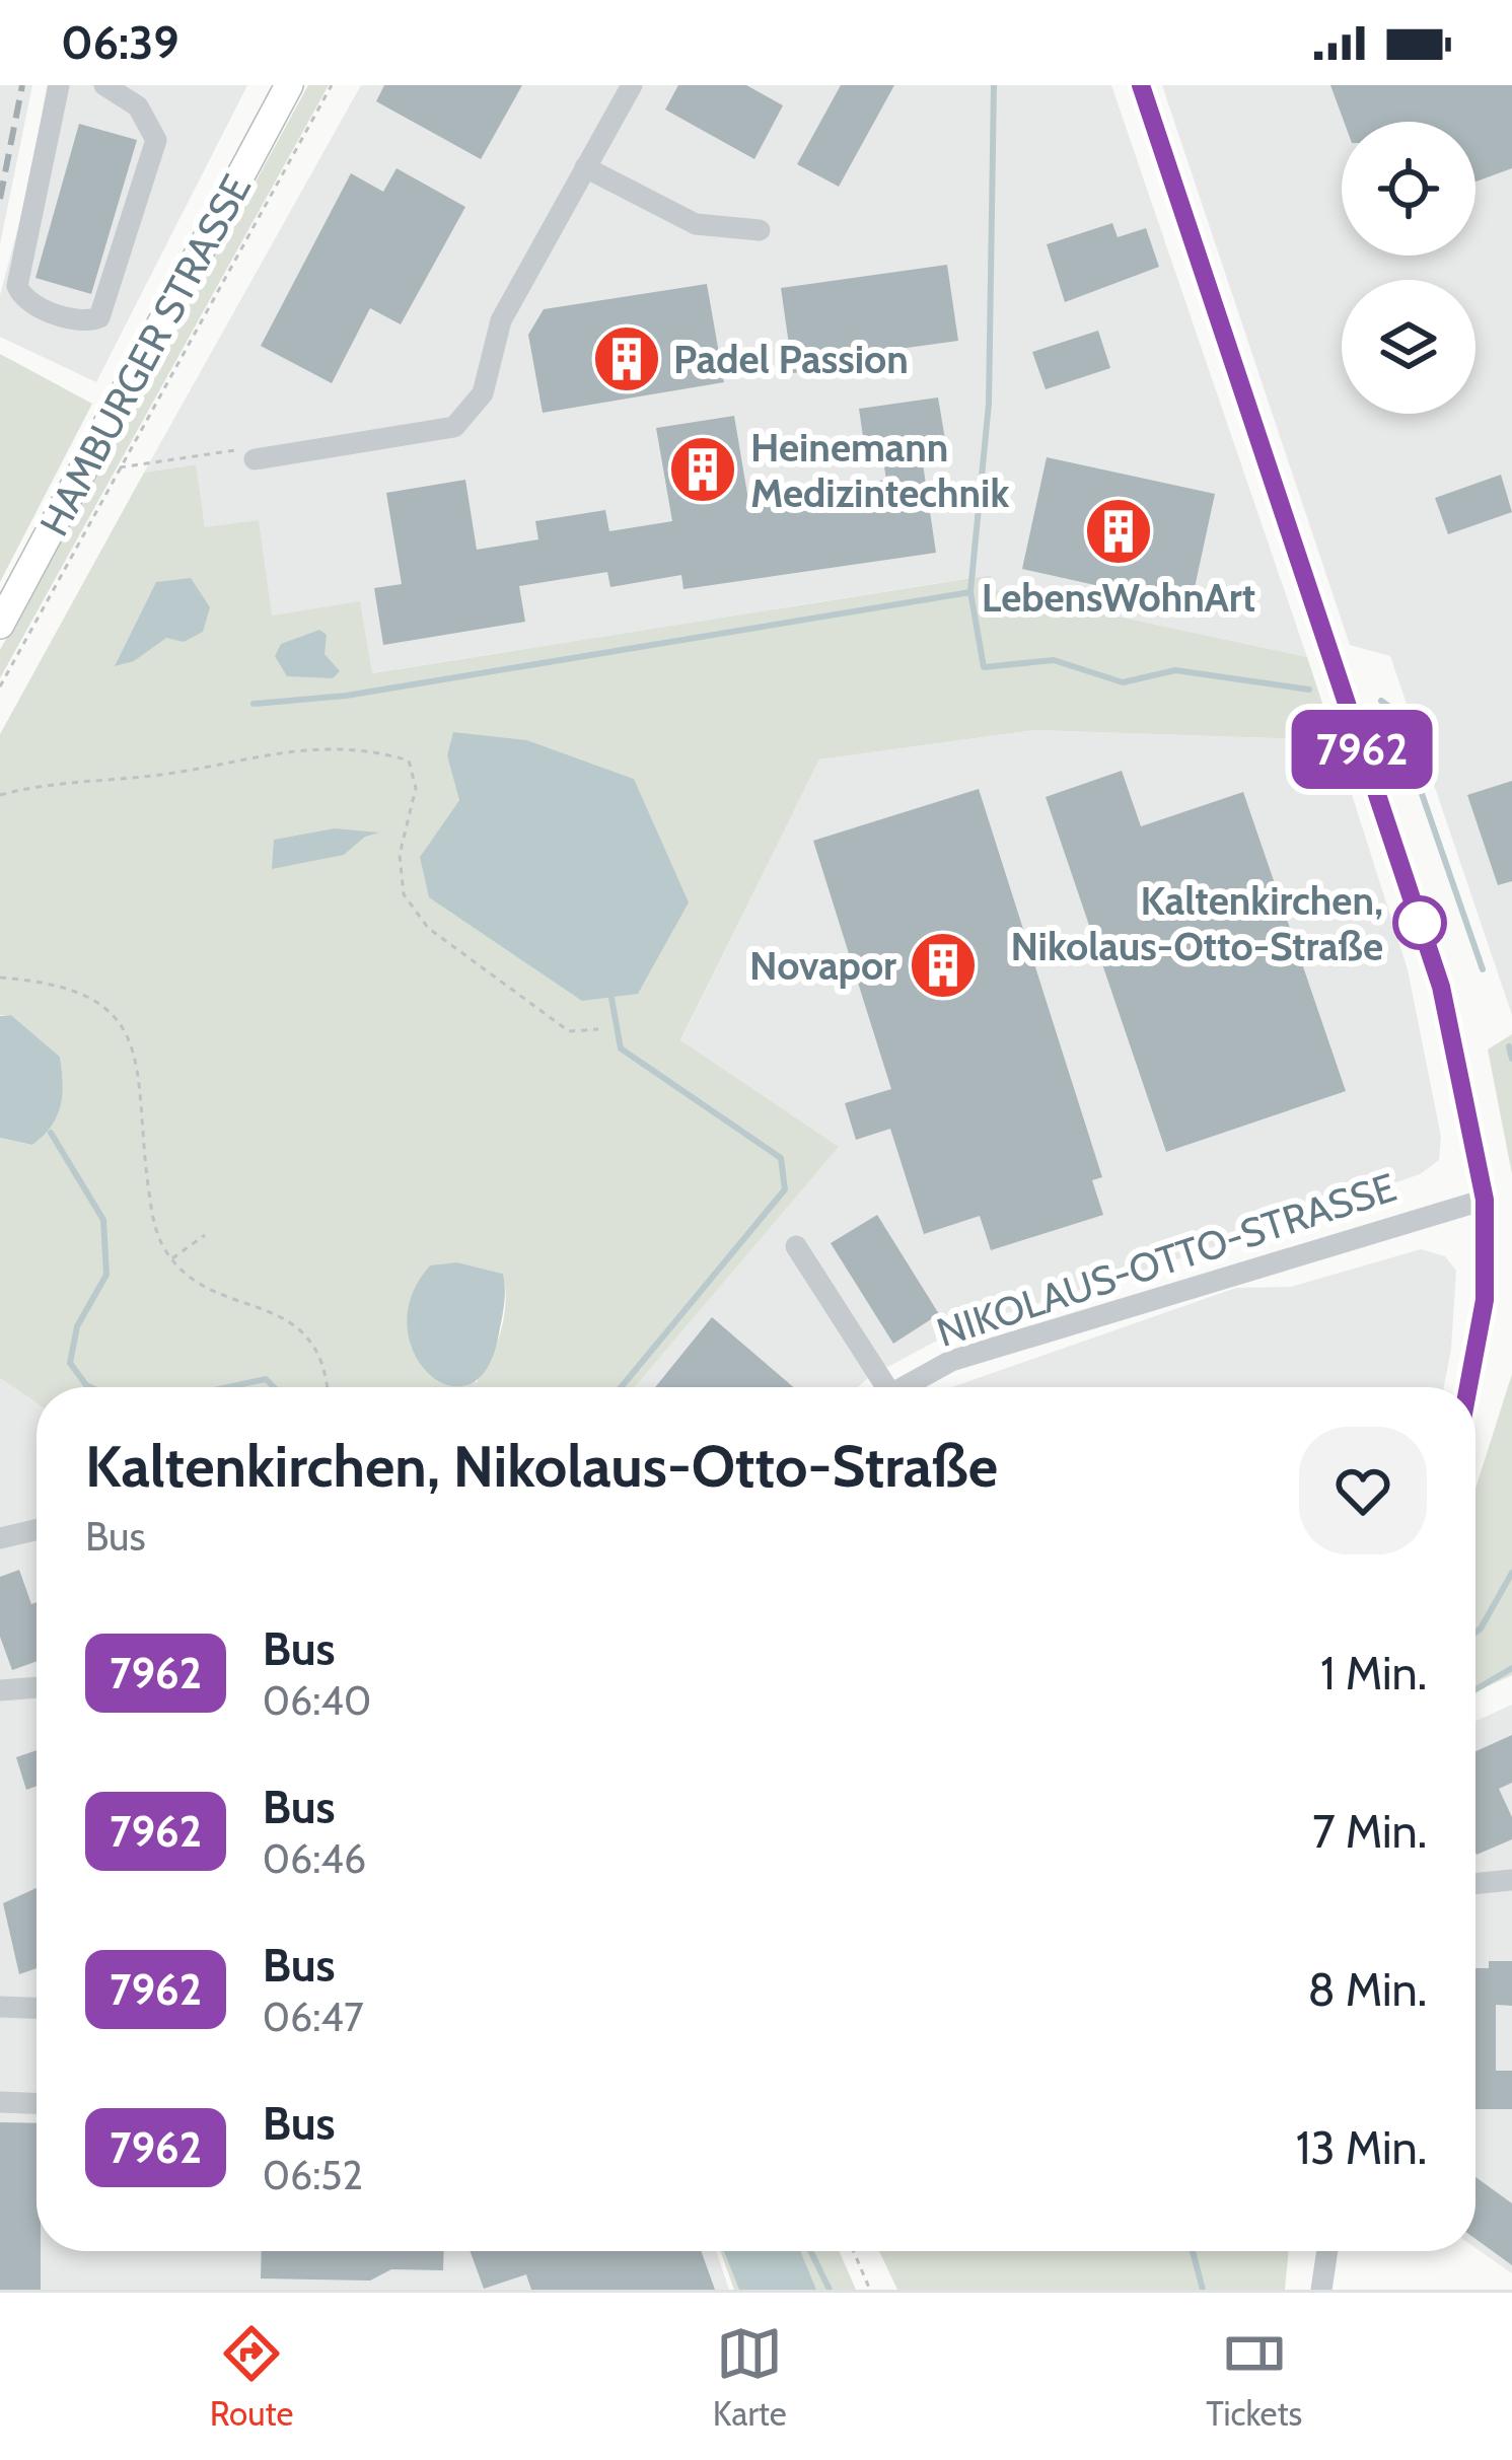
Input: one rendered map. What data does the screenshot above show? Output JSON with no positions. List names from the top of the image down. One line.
{"streets":{"main road":["HAMBURGER STRASSE"],"street":["NIKOLAUS-OTTO-STRASSE"]},"places":{"building":["Padel Passion","Heinemann Medizintechnik","LebensWohnArt","Novapor"],"other":["Kaltenkirchen, Nikolaus-Otto-Straße"]},"lines":["bus line 7962"],"page":{"status":"06:39","on_map":"7962","heading":["Kaltenkirchen, Nikolaus-Otto-Straße","Bus"],"list":[{"mark":"7962","name":"Bus","note":"06:40","value":"1 Min."},{"mark":"7962","name":"Bus","note":"06:46","value":"7 Min."},{"mark":"7962","name":"Bus","note":"06:47","value":"8 Min."},{"mark":"7962","name":"Bus","note":"06:52","value":"13 Min."}],"tabs":["Route","Karte","Tickets"]}}
